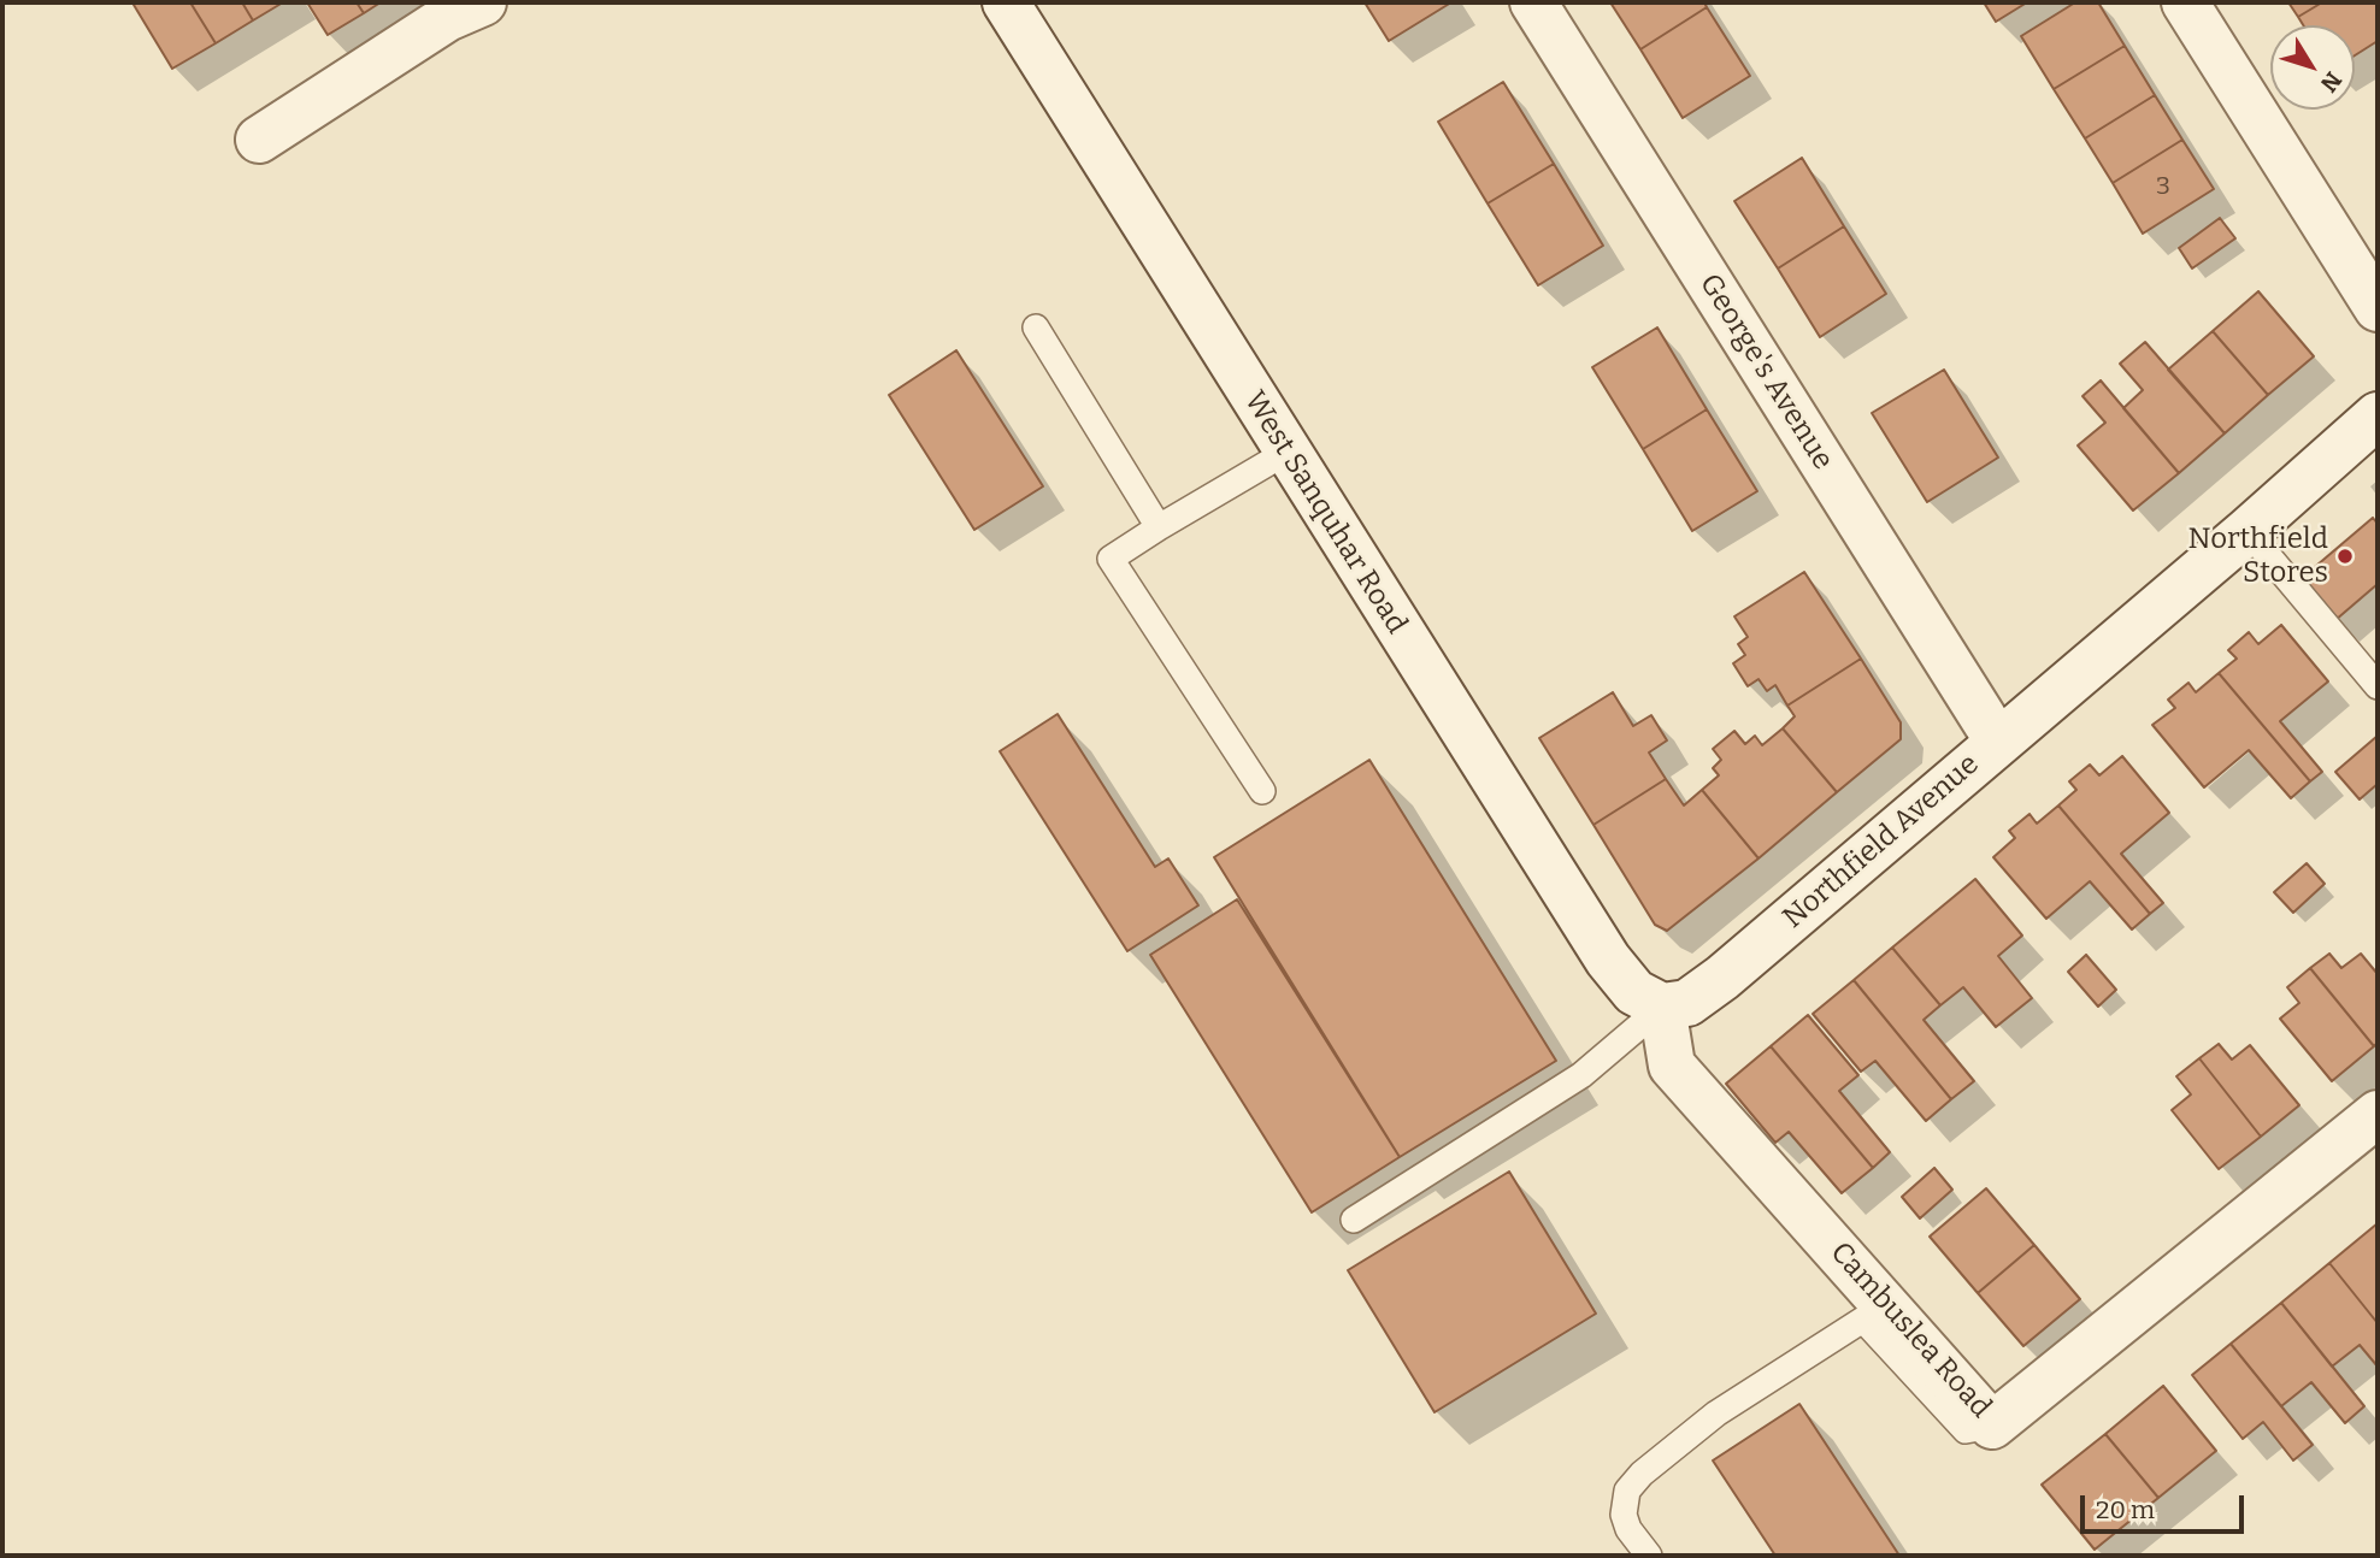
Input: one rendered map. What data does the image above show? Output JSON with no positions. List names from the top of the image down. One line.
{"streets":{"street":["George's Avenue","West Sanquhar Road","Northfield Avenue","Cambuslea Road"]},"crossings":[["George's Avenue","Northfield Avenue"],["West Sanquhar Road","Northfield Avenue"],["West Sanquhar Road","Cambuslea Road"],["Northfield Avenue","Cambuslea Road"]],"places":["Northfield Stores"],"house_numbers":["3"],"scale_bar":"20 m","north":"bottom right"}
